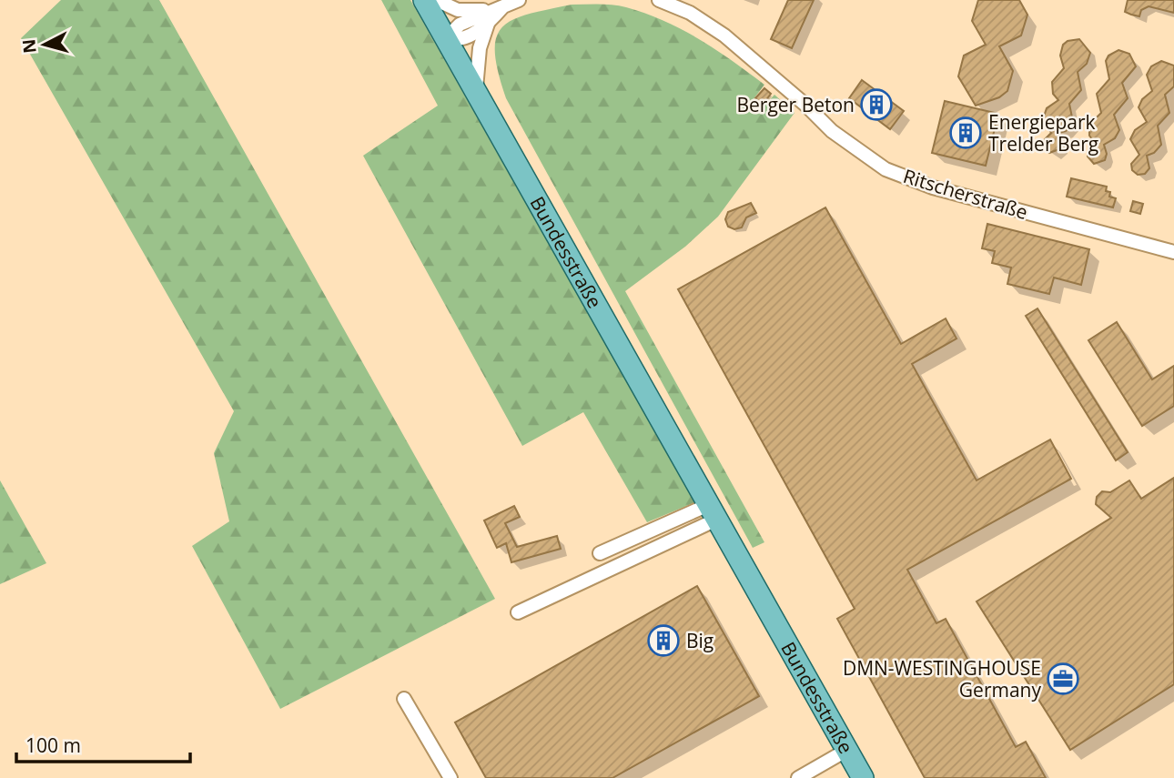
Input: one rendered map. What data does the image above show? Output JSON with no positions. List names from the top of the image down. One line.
{"streets":{"main road":["Bundesstraße"],"street":["Ritscherstraße"]},"places":{"building":["Berger Beton","Energiepark Trelder Berg","Big"],"office":["DMN-WESTINGHOUSE Germany"]},"scale_bar":"100 m","north":"left"}
